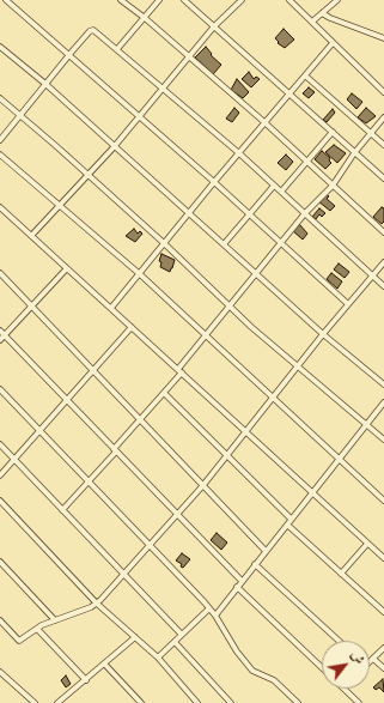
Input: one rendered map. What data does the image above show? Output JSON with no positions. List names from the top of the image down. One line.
{"north":"top right"}
